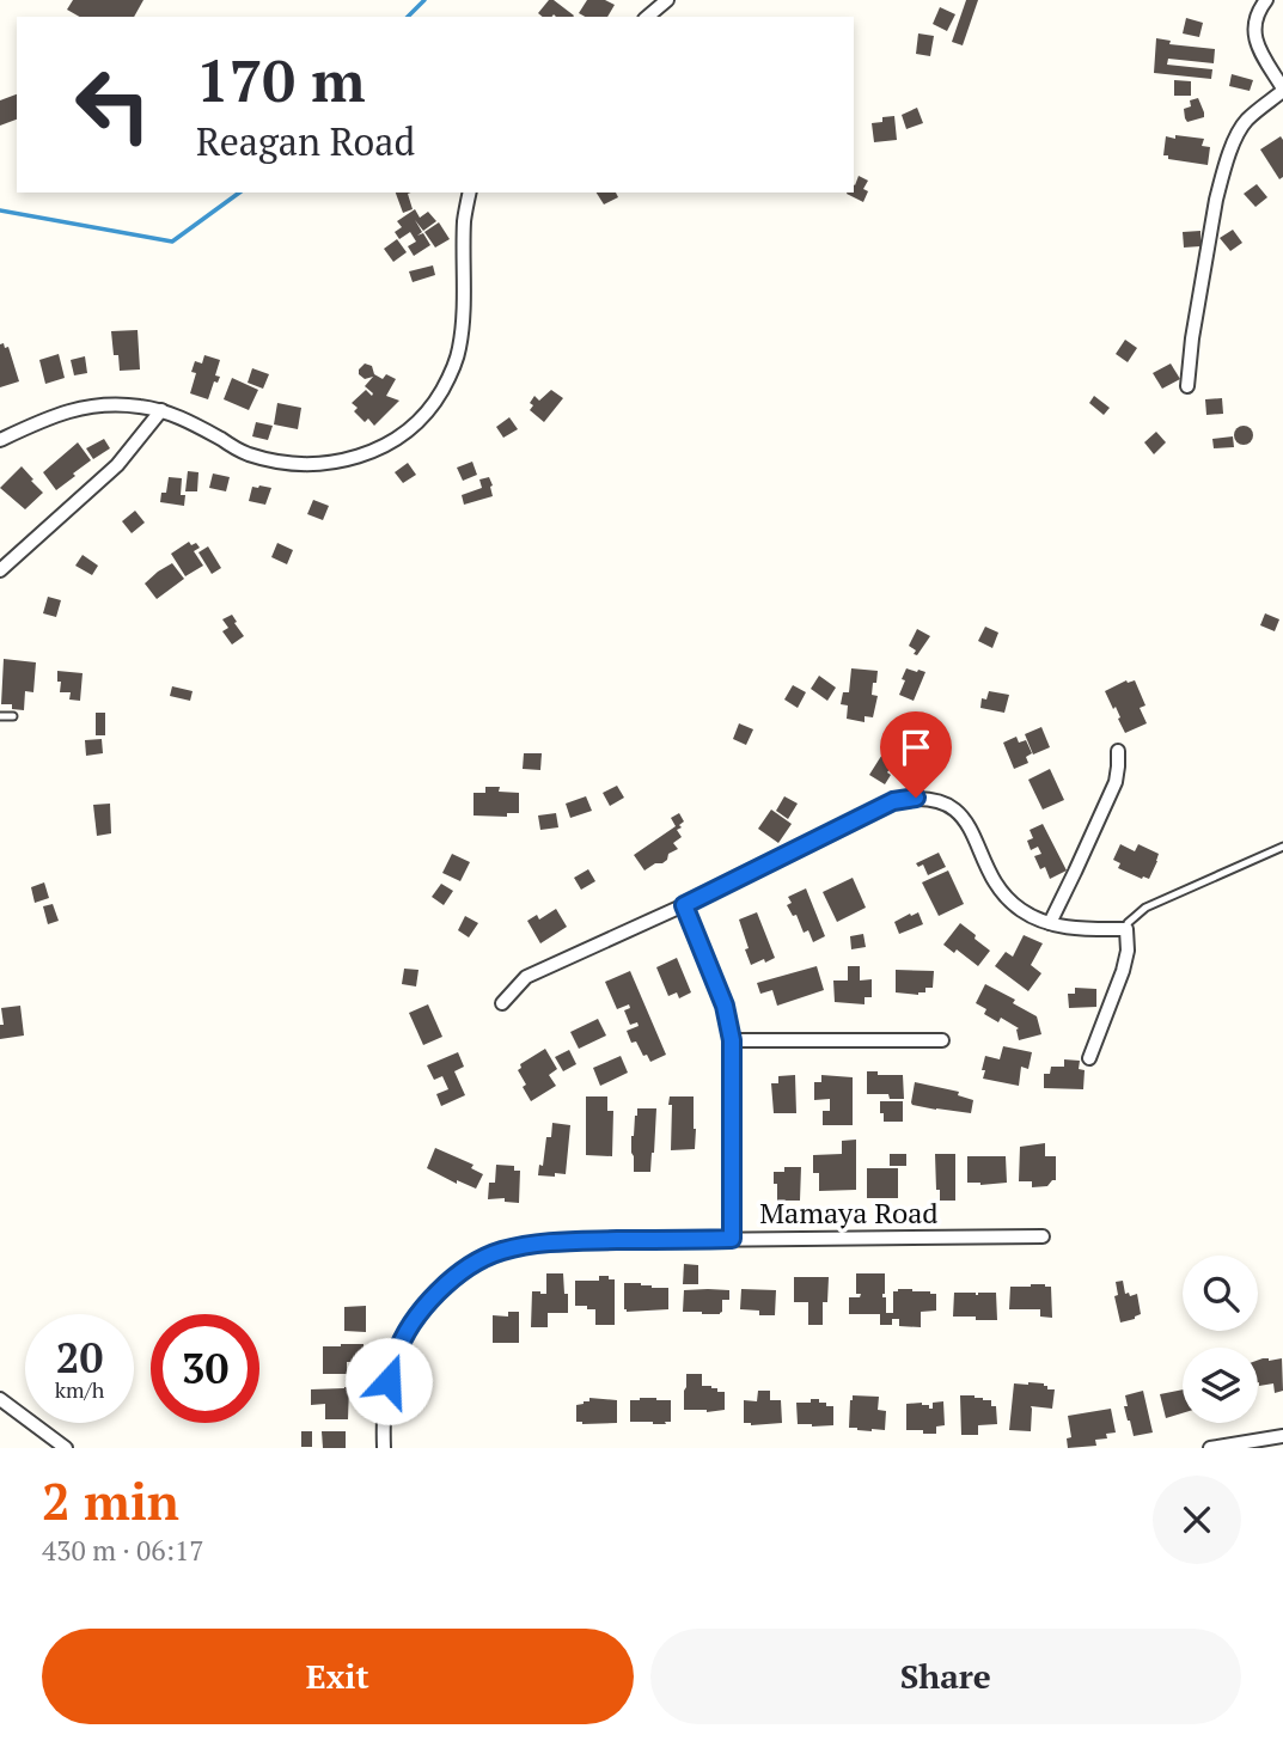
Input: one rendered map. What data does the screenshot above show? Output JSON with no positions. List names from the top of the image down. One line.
{"streets":{"street":["Mamaya Road"]},"page":{"turn":["170 m","Reagan Road"],"speed":"20 km/h","limit":"30","heading":["2 min","430 m · 06:17"],"buttons":["Exit","Share"]}}
